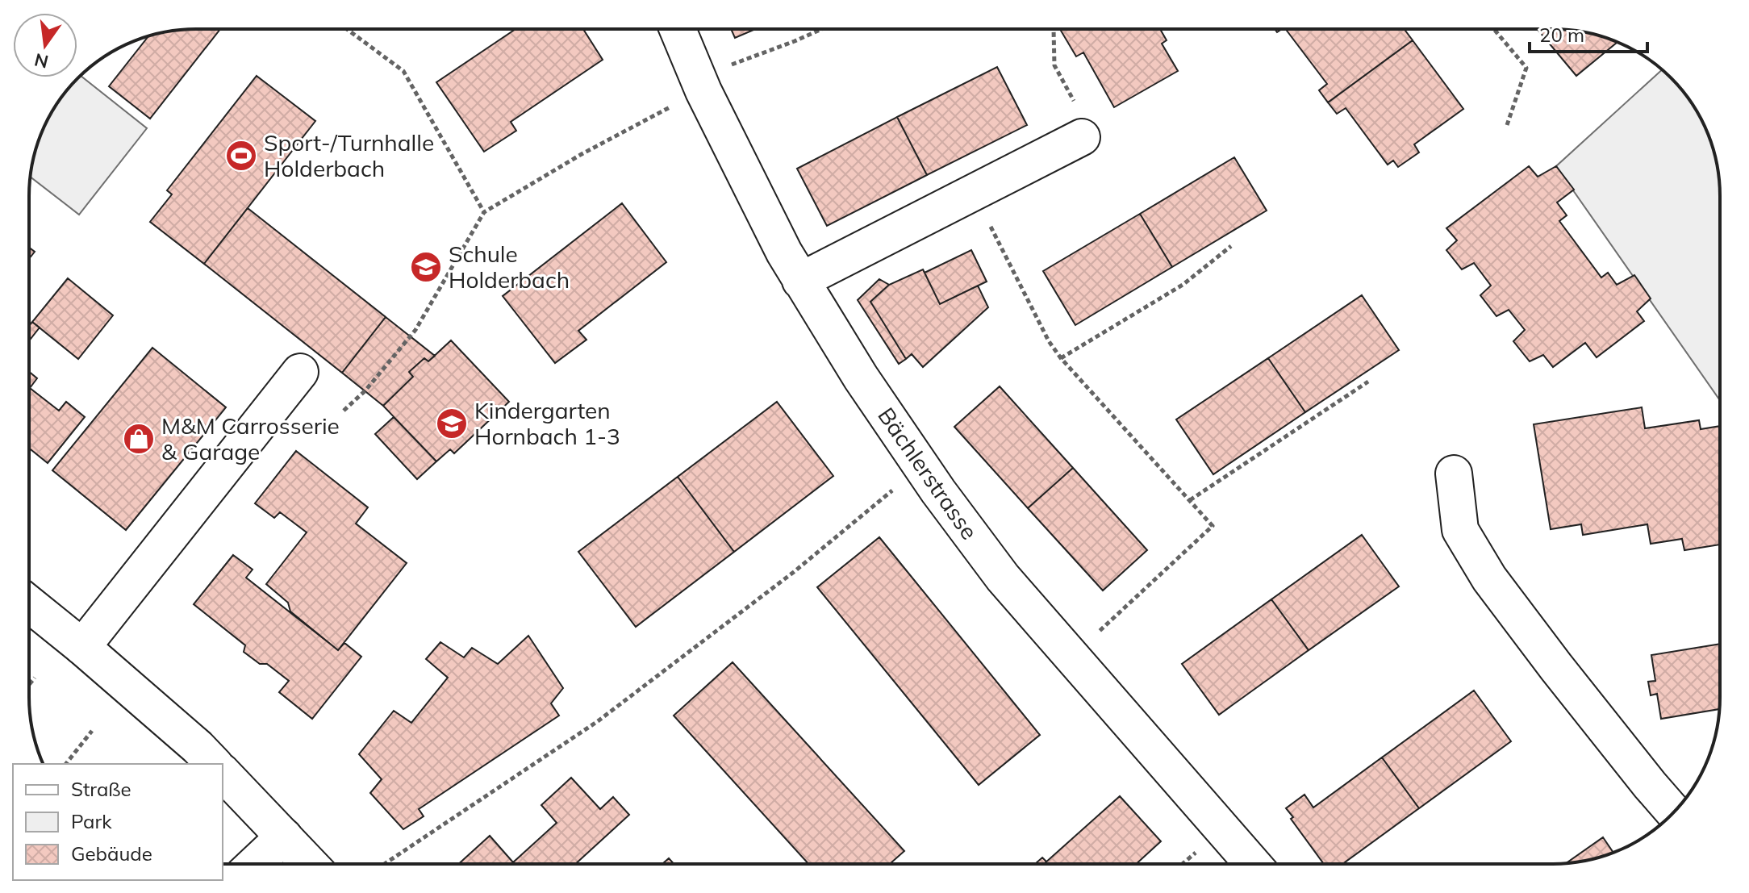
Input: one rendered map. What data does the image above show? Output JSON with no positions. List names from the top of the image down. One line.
{"streets":{"street":["Bächlerstrasse"]},"places":{"sports":["Sport-/Turnhalle Holderbach"],"school or university":["Schule Holderbach","Kindergarten Hornbach 1-3"],"shop":["M&M Carrosserie & Garage"]},"legend":["Straße","Park","Gebäude"],"scale_bar":"20 m","north":"bottom"}
